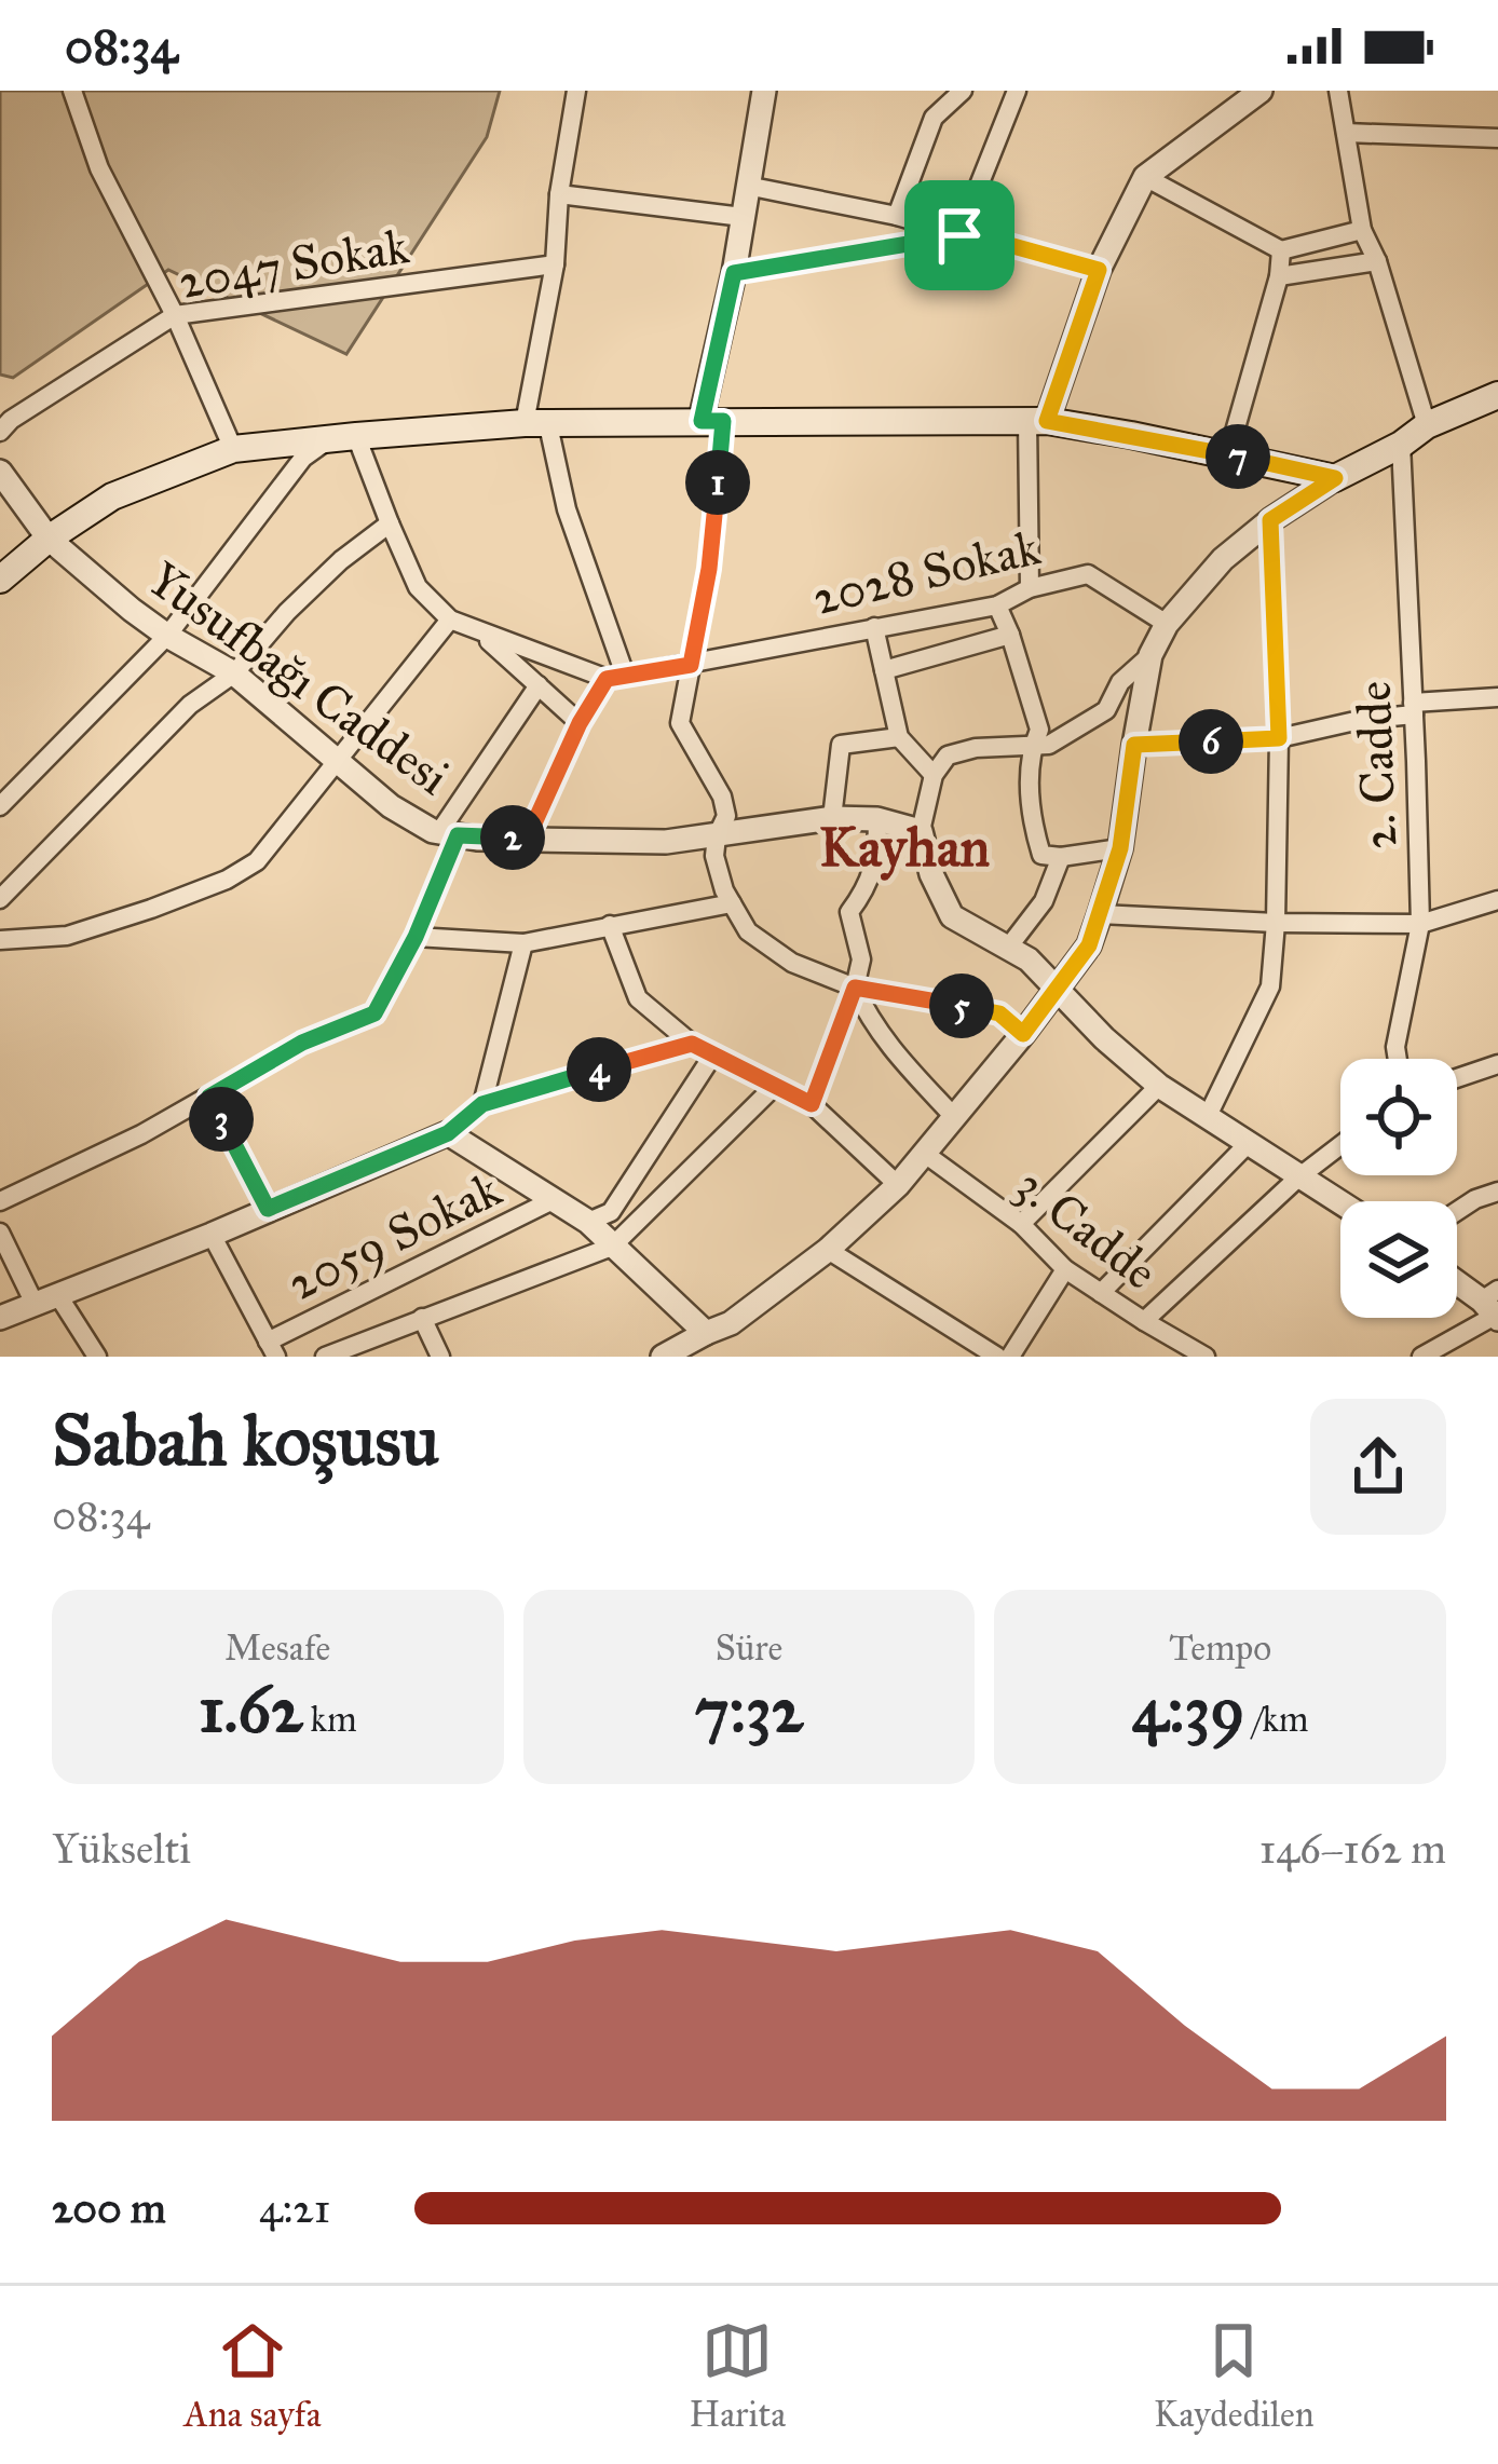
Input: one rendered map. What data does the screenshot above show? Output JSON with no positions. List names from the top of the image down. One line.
{"streets":{"street":["2047 Sokak","2028 Sokak","Yusufbağı Caddesi","2. Cadde","3. Cadde","2059 Sokak"]},"districts":["Kayhan"],"page":{"status":"08:34","pins":["7","1","6","2","5","4","3"],"heading":["Sabah koşusu","08:34"],"stats":[["Mesafe","1.62 km"],["Süre","7:32"],["Tempo","4:39 /km"]],"chart":["Yükselti","146–162 m"],"list":[{"name":"200 m","note":"4:21"}],"tabs":["Ana sayfa","Harita","Kaydedilen"]}}
